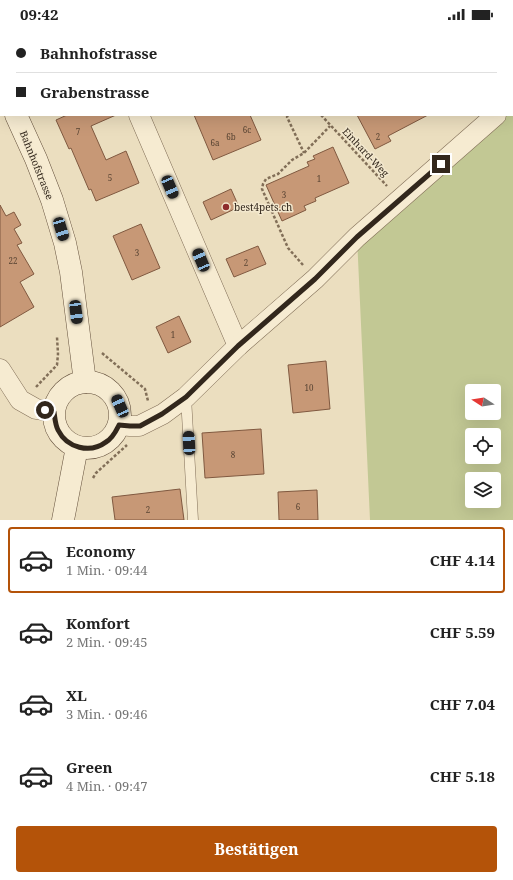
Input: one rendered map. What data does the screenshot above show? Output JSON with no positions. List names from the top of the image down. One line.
{"streets":{"main road":["Bahnhofstrasse"],"path":["Einhard-Weg"]},"places":["best4pets.ch"],"house_numbers":["6c","7","6b","2","6a","5","1","3","3","22","2","1","10","8","6","2"],"north":"left","page":{"status":"09:42","banner":["Bahnhofstrasse","Grabenstrasse"],"list":[{"name":"Economy","note":"1 Min. · 09:44","value":"CHF 4.14"},{"name":"Komfort","note":"2 Min. · 09:45","value":"CHF 5.59"},{"name":"XL","note":"3 Min. · 09:46","value":"CHF 7.04"},{"name":"Green","note":"4 Min. · 09:47","value":"CHF 5.18"}],"buttons":"Bestätigen"}}
